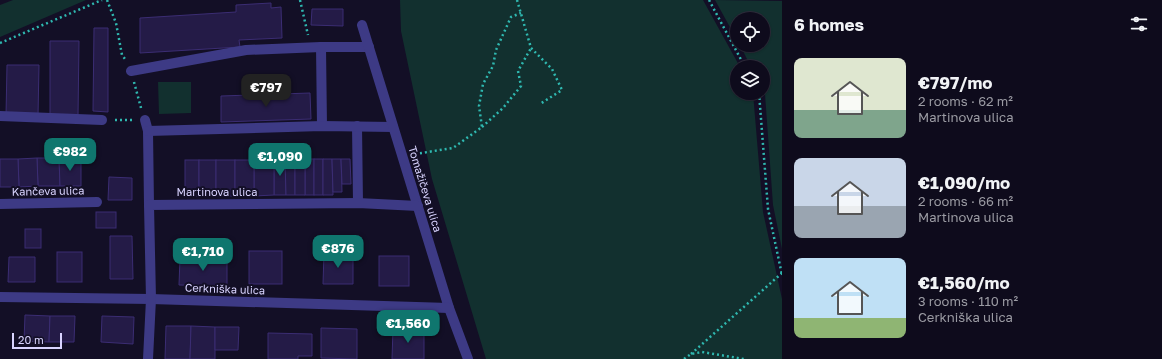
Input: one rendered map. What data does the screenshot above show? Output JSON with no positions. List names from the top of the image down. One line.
{"streets":{"street":["Tomažičeva ulica","Kančeva ulica","Martinova ulica","Cerkniška ulica"]},"crossings":[["Tomažičeva ulica","Martinova ulica"],["Tomažičeva ulica","Cerkniška ulica"]],"scale_bar":"20 m","page":{"heading":"6 homes","list":[{"name":"€797/mo","note":"2 rooms · 62 m² · Martinova ulica"},{"name":"€1,090/mo","note":"2 rooms · 66 m² · Martinova ulica"},{"name":"€1,560/mo","note":"3 rooms · 110 m² · Cerkniška ulica"}],"price":["€797","€982","€1,090","€876","€1,710","€1,560"],"scale":"20 m"}}
